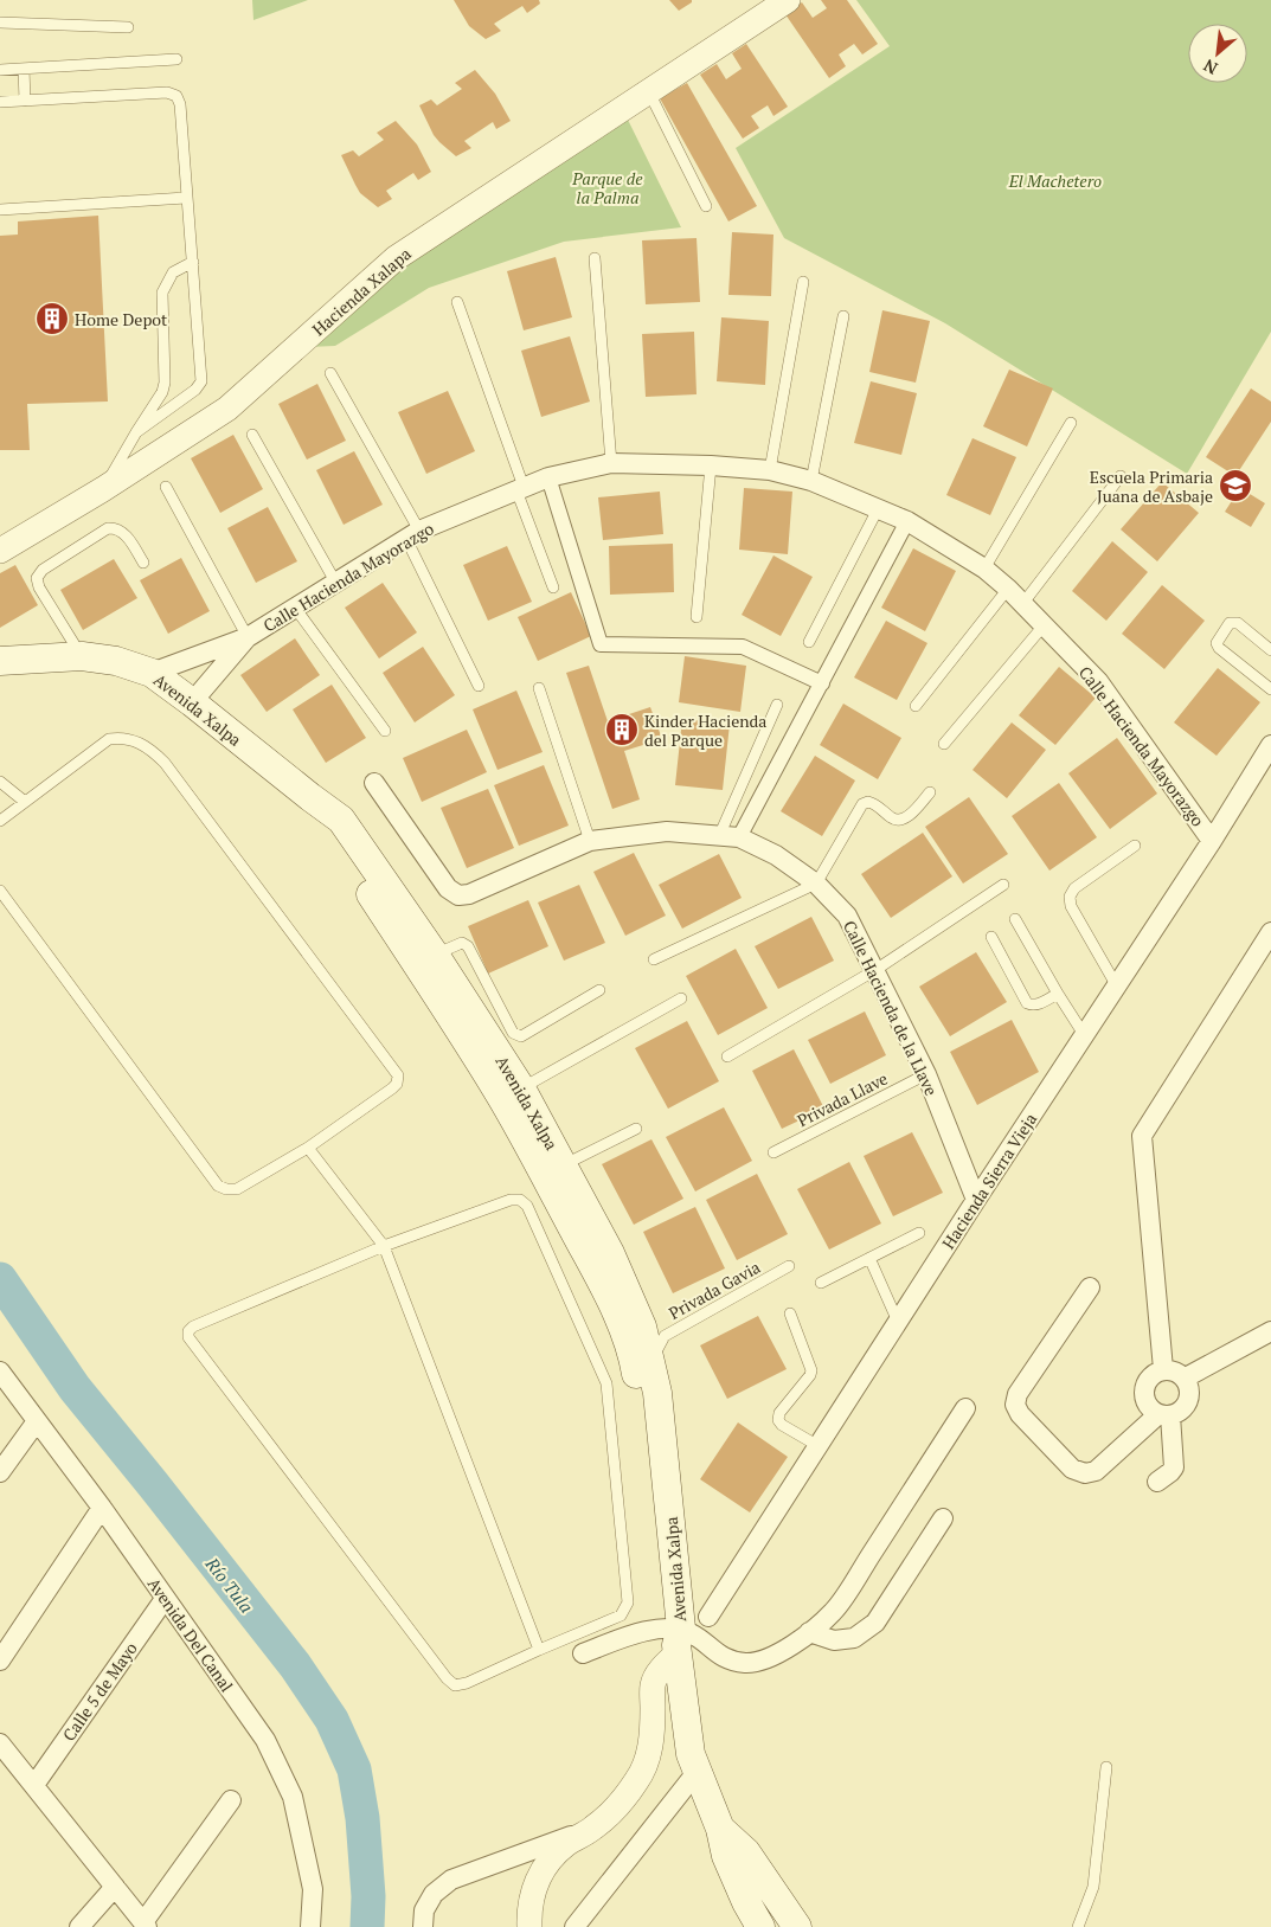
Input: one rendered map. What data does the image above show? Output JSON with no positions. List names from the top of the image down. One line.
{"streets":{"main road":["Avenida Xalpa"],"street":["Hacienda Xalapa","Calle Hacienda Mayorazgo","Calle Hacienda de la Llave","Hacienda Sierra Vieja","Avenida Del Canal","Calle 5 de Mayo"],"lane":["Privada Llave","Privada Gavia"]},"crossings":[["Calle Hacienda Mayorazgo","Avenida Xalpa"],["Calle Hacienda Mayorazgo","Hacienda Sierra Vieja"],["Avenida Xalpa","Privada Gavia"],["Calle Hacienda de la Llave","Privada Llave"],["Calle Hacienda de la Llave","Hacienda Sierra Vieja"],["Avenida Del Canal","Calle 5 de Mayo"]],"water":["Río Tula"],"parks":["Parque de la Palma","El Machetero"],"places":{"building":["Home Depot","Kinder Hacienda del Parque"],"school or university":["Escuela Primaria Juana de Asbaje"]},"north":"bottom left"}
